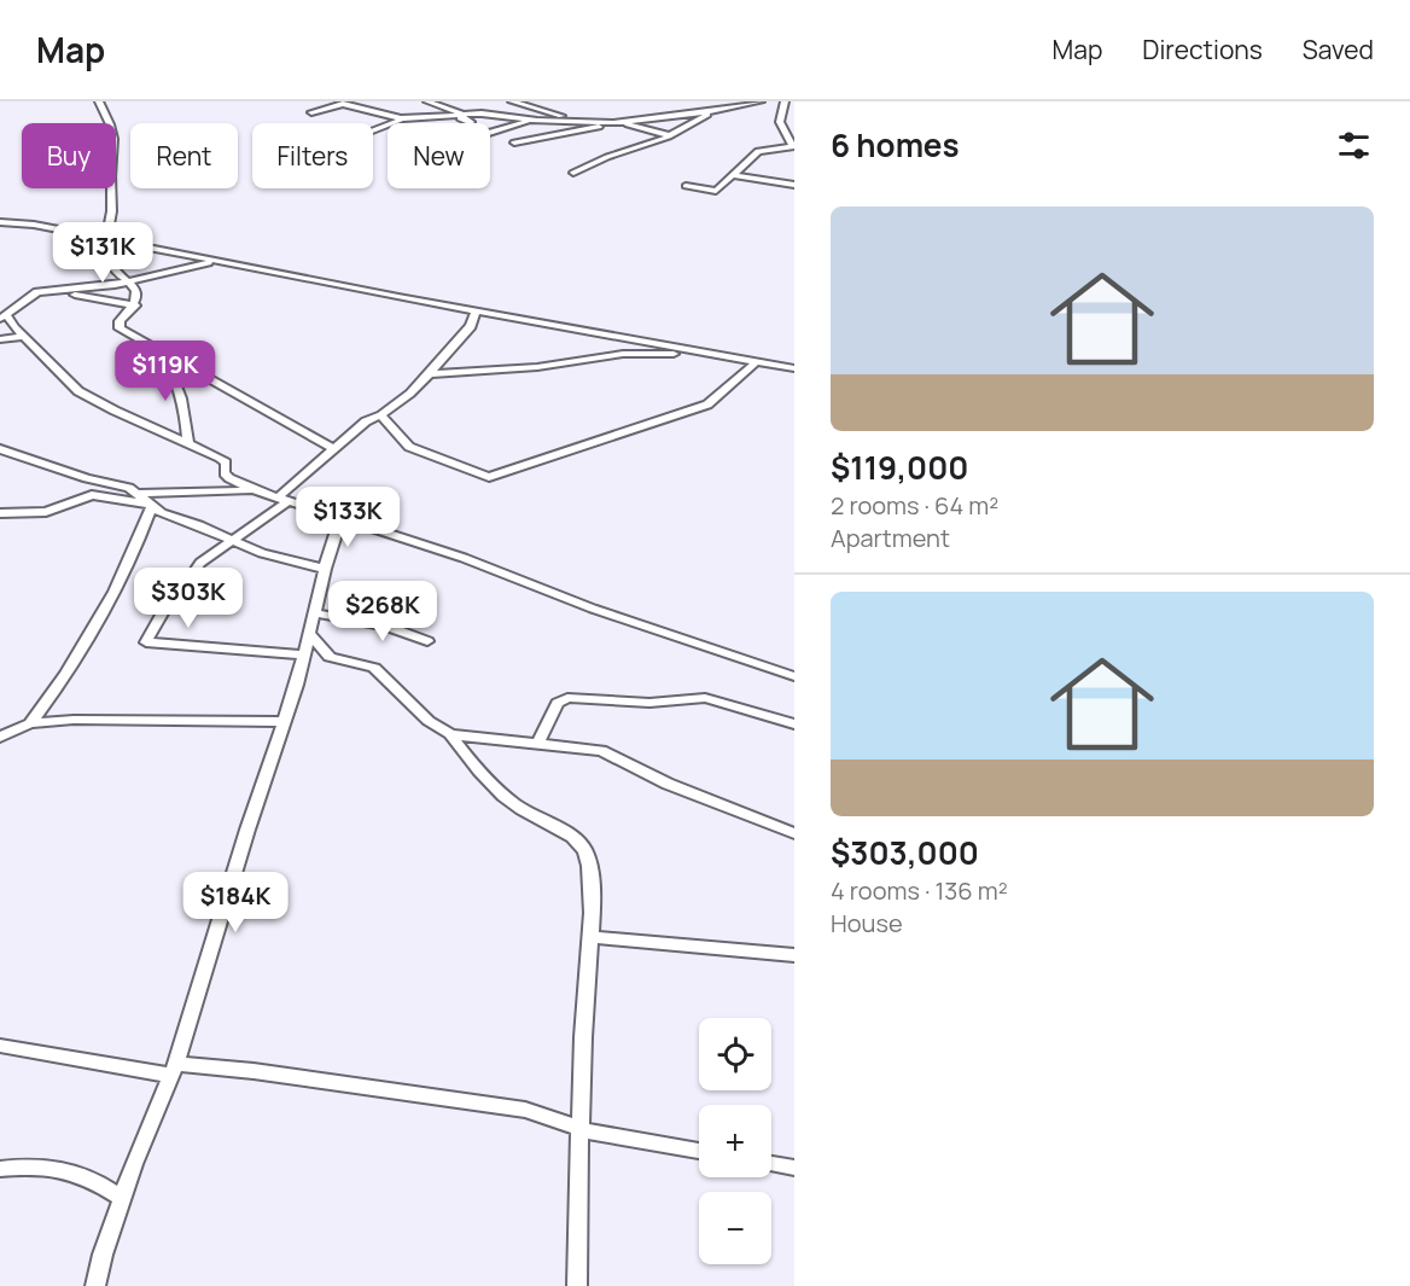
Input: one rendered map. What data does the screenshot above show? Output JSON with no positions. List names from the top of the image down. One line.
{"page":{"header":"Map","nav":["Map","Directions","Saved"],"heading":"6 homes","chip":["Buy","Rent","Filters","New"],"list":[{"name":"$119,000","note":"2 rooms · 64 m² · Apartment"},{"name":"$303,000","note":"4 rooms · 136 m² · House"}],"price":["$131K","$119K","$133K","$303K","$268K","$184K"],"map_buttons":["+","−"]}}
